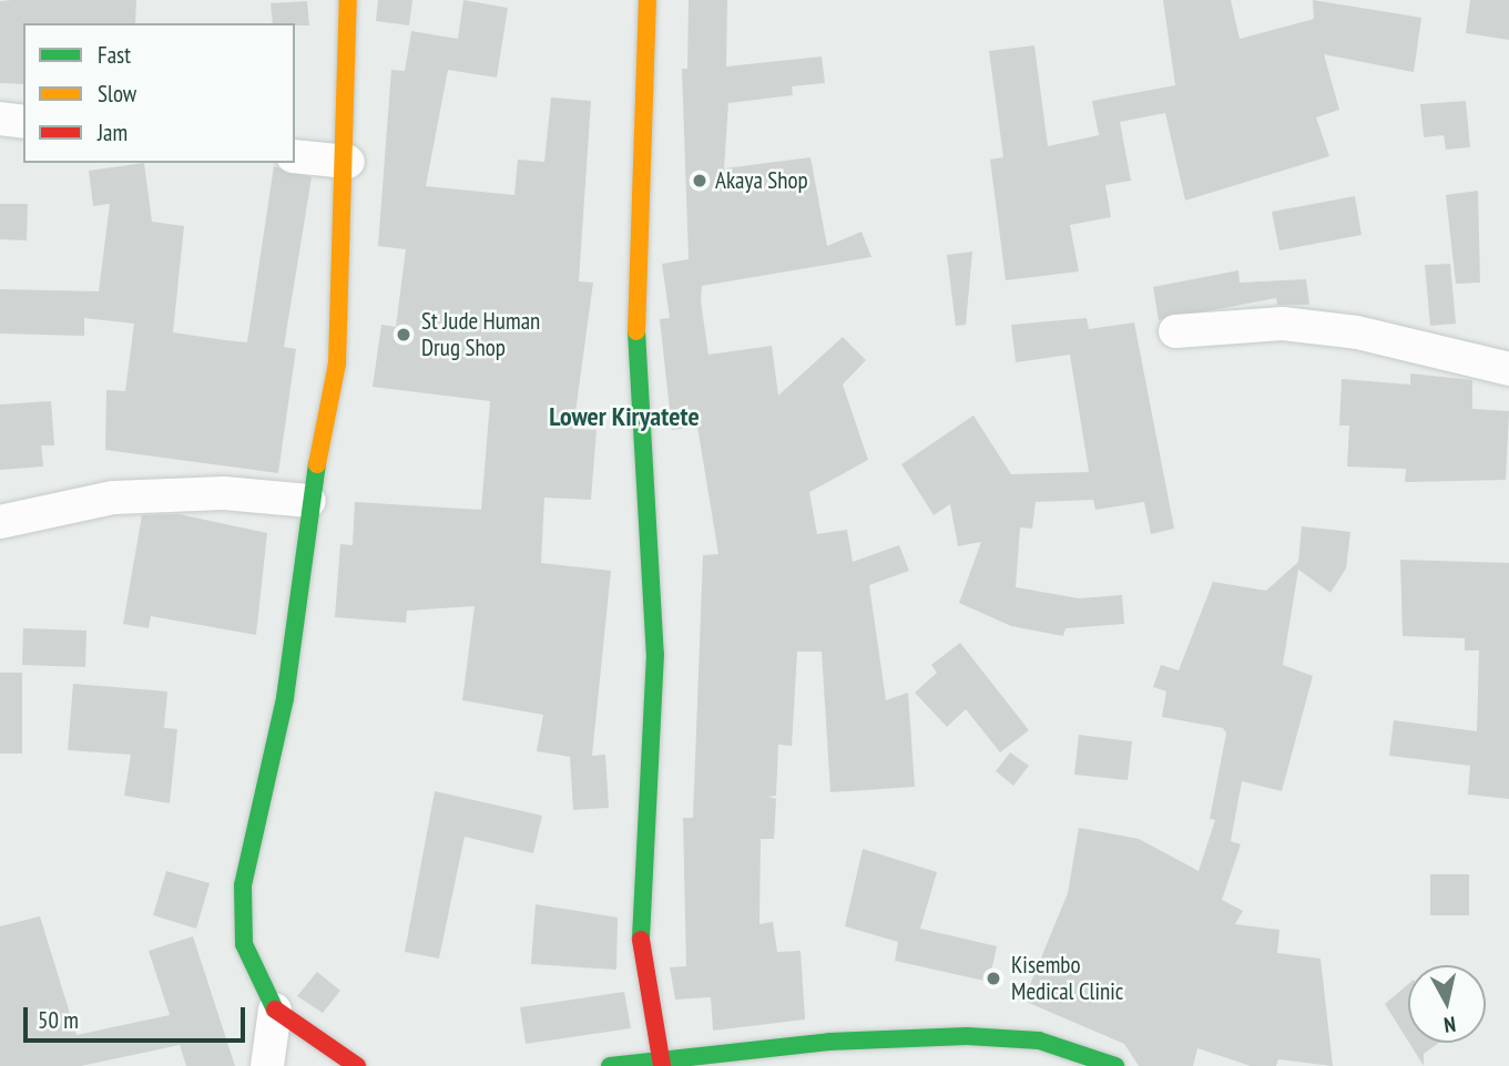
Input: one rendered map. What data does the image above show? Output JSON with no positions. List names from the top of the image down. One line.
{"districts":["Lower Kiryatete"],"places":["Akaya Shop","St Jude Human Drug Shop","Kisembo Medical Clinic"],"legend":["Fast","Slow","Jam"],"scale_bar":"50 m","north":"bottom"}
